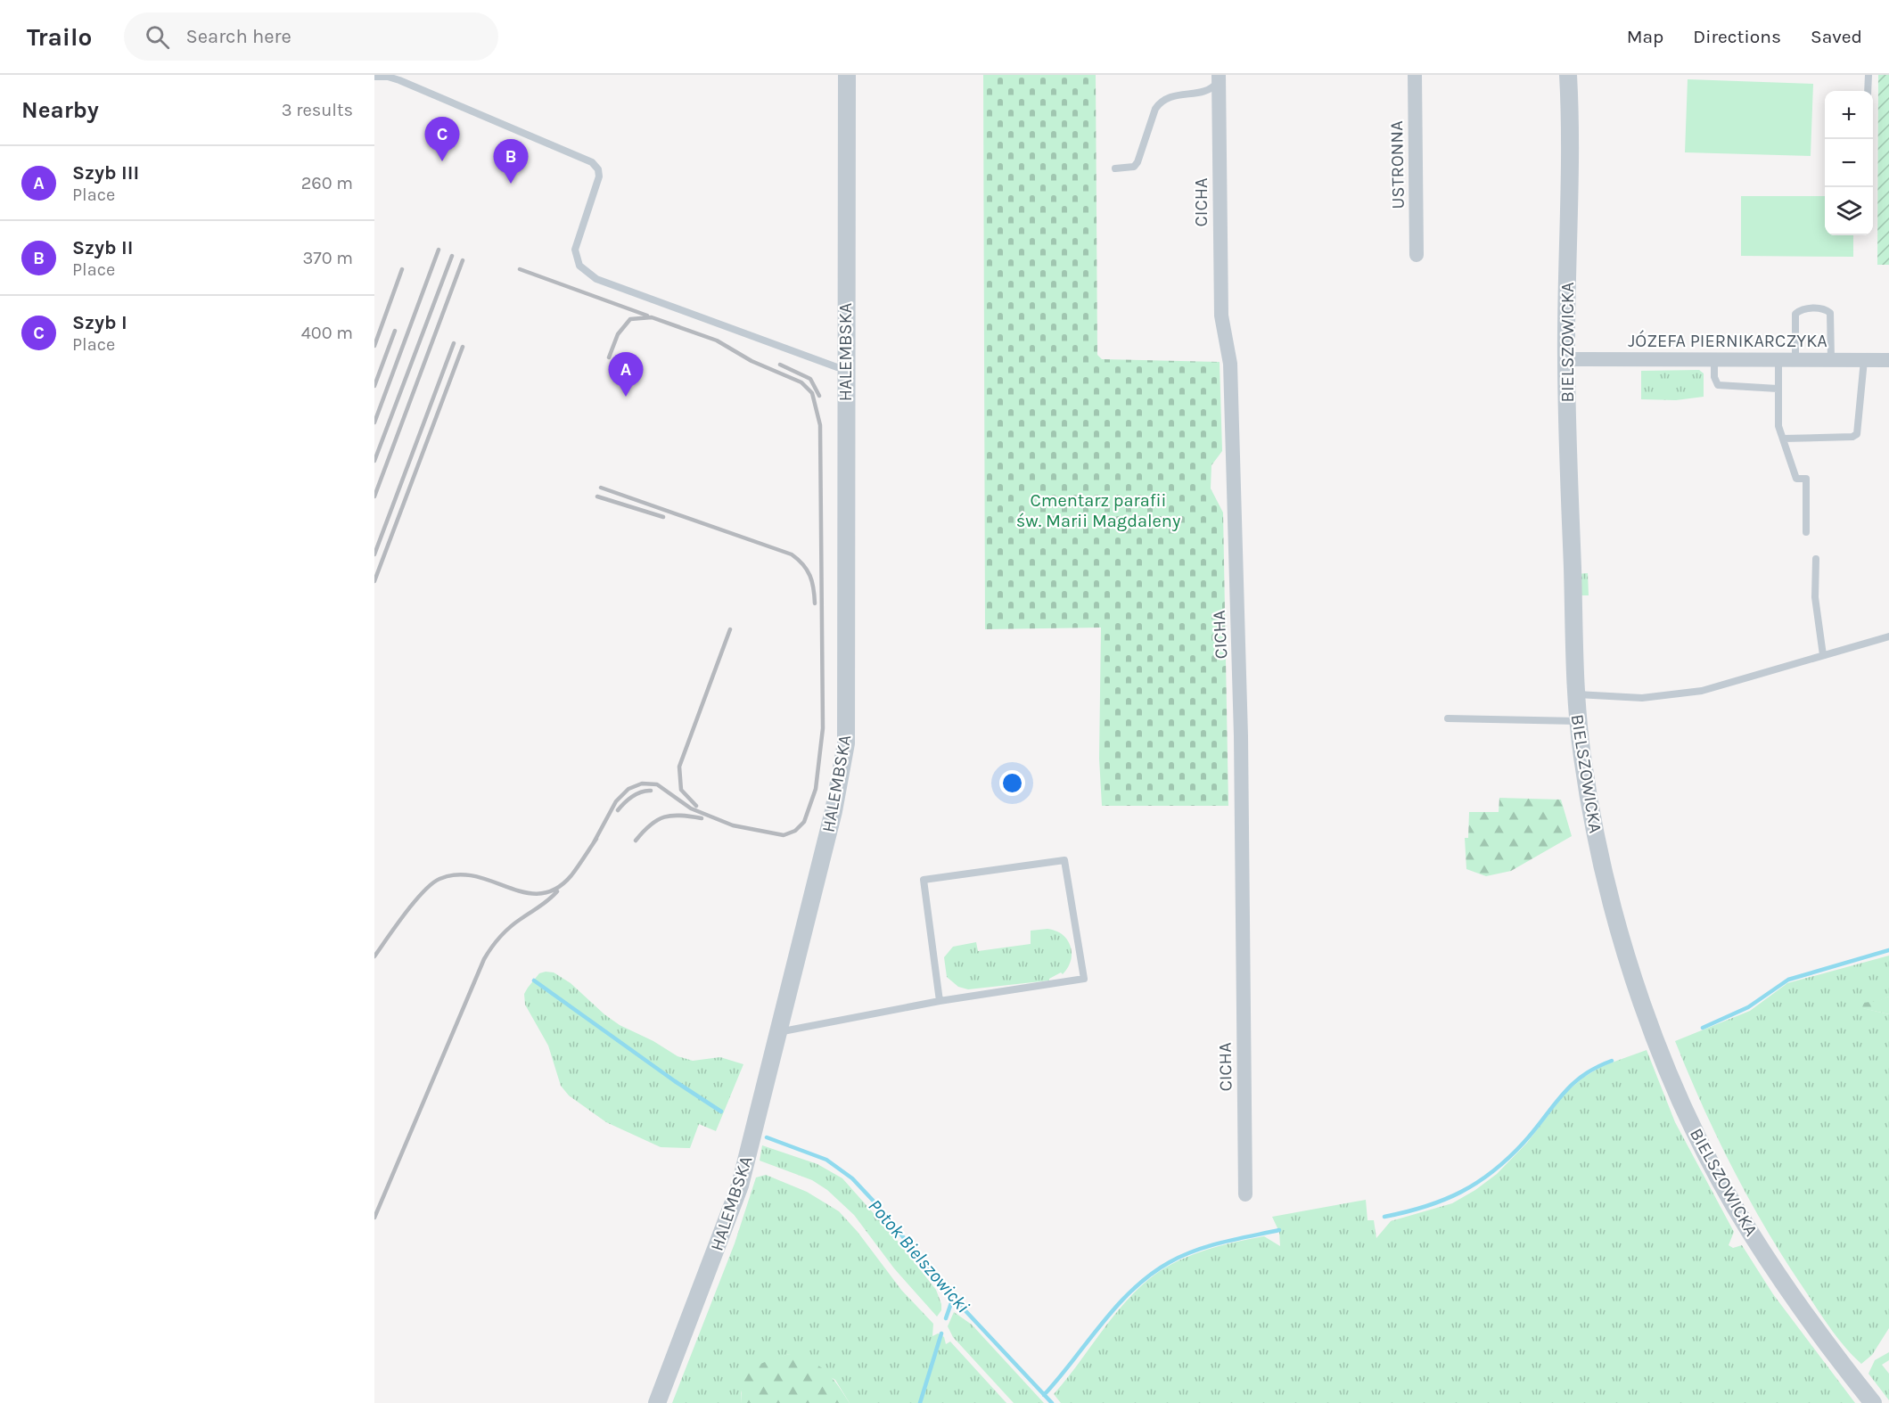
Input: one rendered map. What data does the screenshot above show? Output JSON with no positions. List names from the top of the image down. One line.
{"streets":{"street":["USTRONNA","CICHA","JÓZEFA PIERNIKARCZYKA","BIELSZOWICKA","HALEMBSKA"]},"crossings":[["JÓZEFA PIERNIKARCZYKA","BIELSZOWICKA"]],"water":["Potok Bielszowicki"],"parks":["Cmentarz parafii św. Marii Magdaleny"],"page":{"header":"Trailo","search":"Search here","nav":["Map","Directions","Saved"],"heading":["Nearby","3 results"],"map_buttons":["+","−"],"pins":["C","B","A"],"list":[{"mark":"A","name":"Szyb III","note":"Place","value":"260 m"},{"mark":"B","name":"Szyb II","note":"Place","value":"370 m"},{"mark":"C","name":"Szyb I","note":"Place","value":"400 m"}]}}
